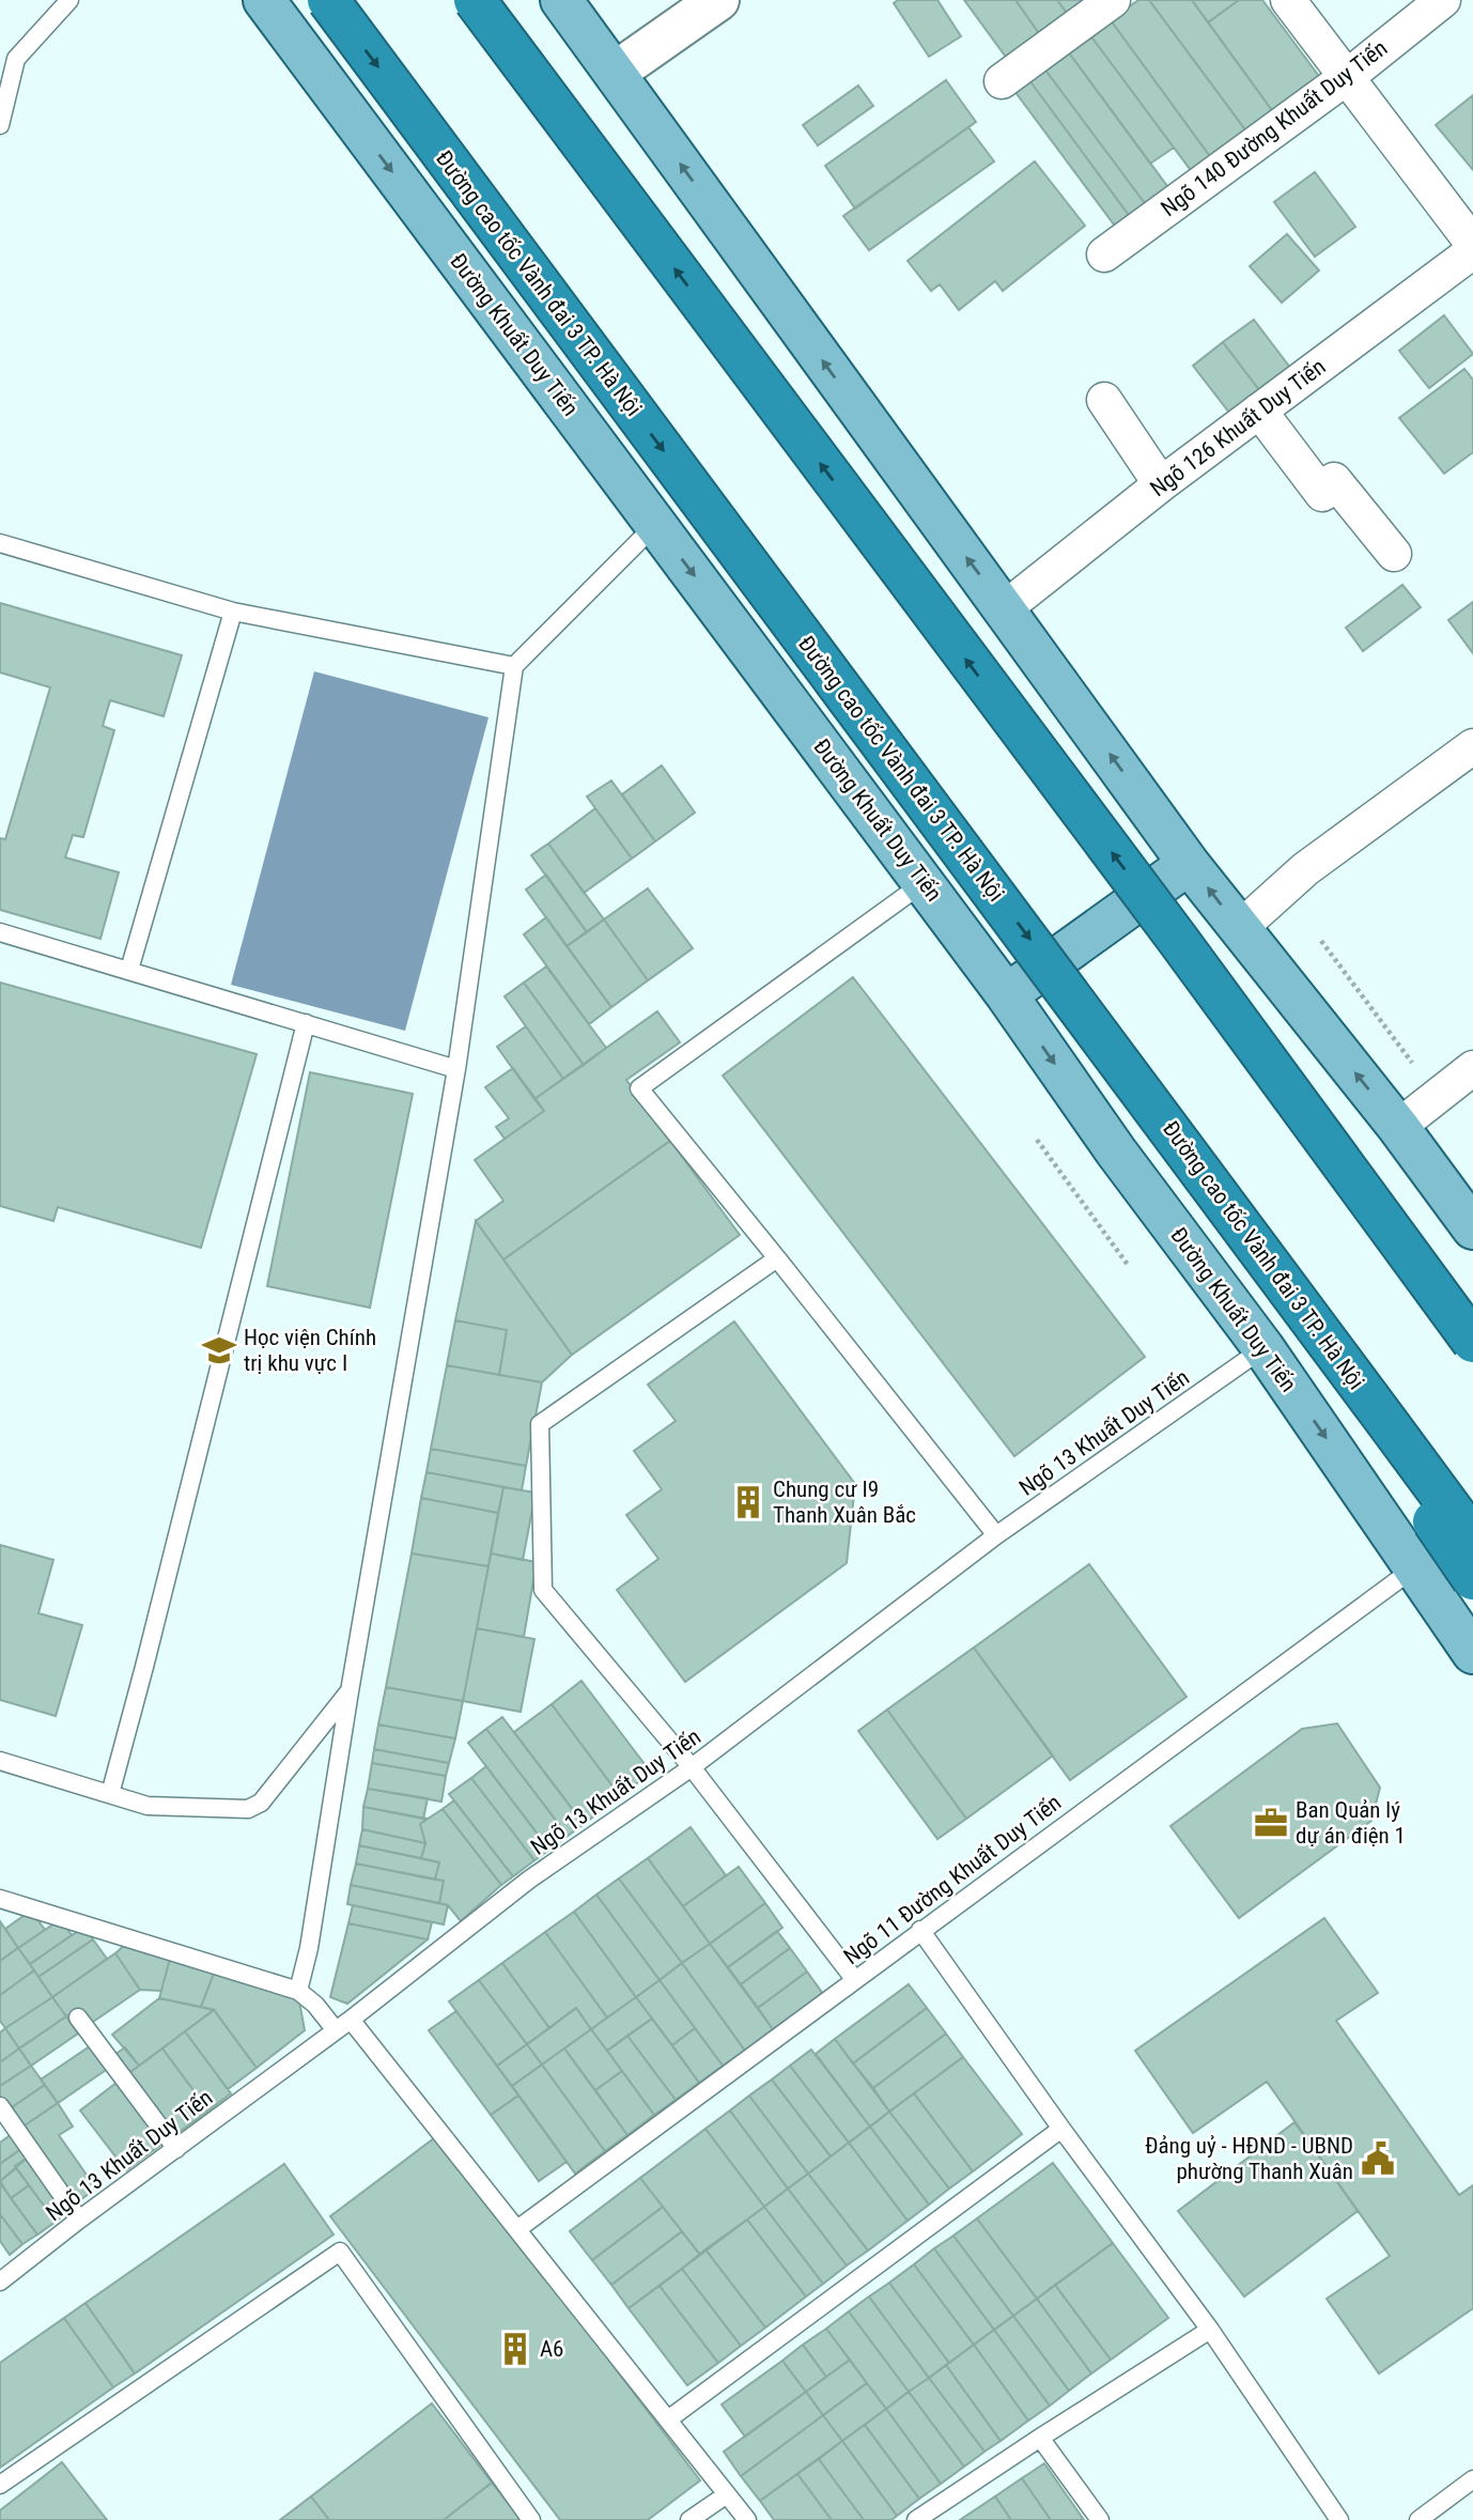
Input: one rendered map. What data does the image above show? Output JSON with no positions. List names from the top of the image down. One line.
{"streets":{"highway":["Đường cao tốc Vành đai 3 TP. Hà Nội"],"main road":["Đường Khuất Duy Tiến"],"street":["Ngõ 140 Đường Khuất Duy Tiến","Ngõ 126 Khuất Duy Tiến"],"lane":["Ngõ 13 Khuất Duy Tiến","Ngõ 11 Đường Khuất Duy Tiến"]},"crossings":[["Đường Khuất Duy Tiến","Ngõ 13 Khuất Duy Tiến"],["Đường Khuất Duy Tiến","Ngõ 11 Đường Khuất Duy Tiến"]],"places":{"school or university":["Học viện Chính trị khu vực I"],"building":["Chung cư I9 Thanh Xuân Bắc","A6"],"office":["Ban Quản lý dự án điện 1"],"public building":["Đảng uỷ - HĐND - UBND phường Thanh Xuân"]}}
